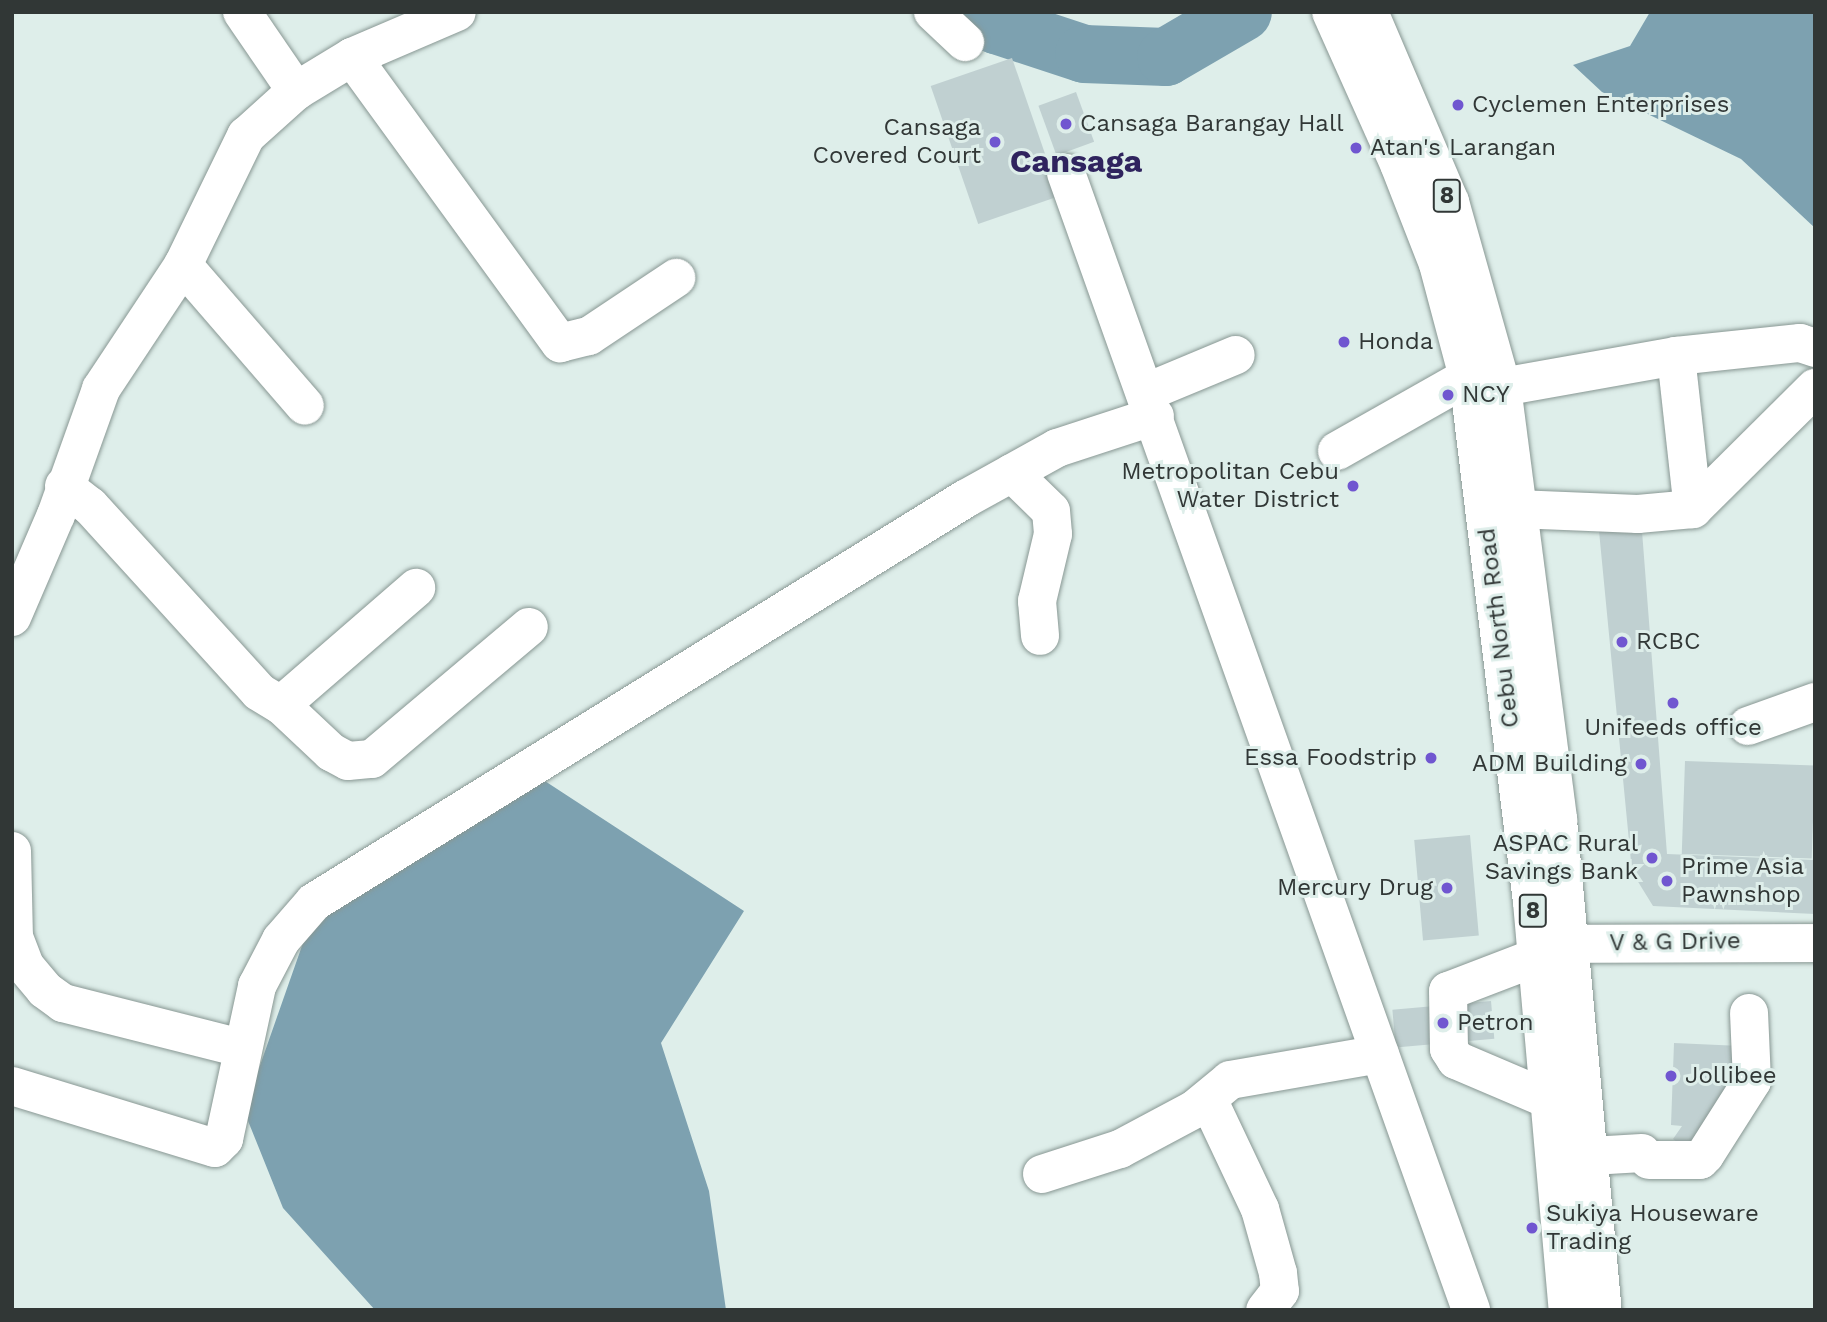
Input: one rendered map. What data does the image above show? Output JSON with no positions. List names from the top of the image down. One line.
{"streets":{"street":["8","Cebu North Road","V & G Drive"]},"crossings":[["Cebu North Road","V & G Drive"]],"districts":["Cansaga"],"places":["Cyclemen Enterprises","Cansaga Barangay Hall","Cansaga Covered Court","Atan's Larangan","Honda","NCY","Metropolitan Cebu Water District","RCBC","Unifeeds office","Essa Foodstrip","ADM Building","ASPAC Rural Savings Bank","Prime Asia Pawnshop","Mercury Drug","Petron","Jollibee","Sukiya Houseware Trading"]}
